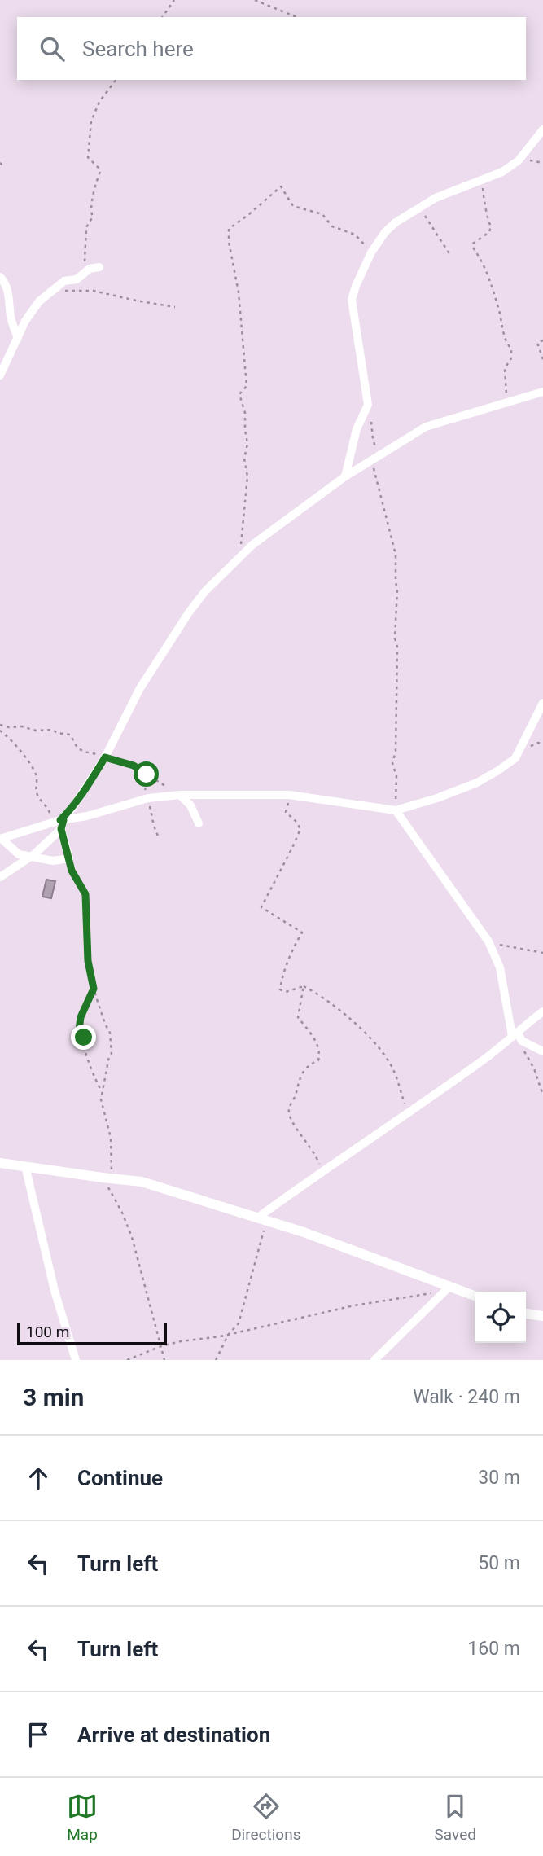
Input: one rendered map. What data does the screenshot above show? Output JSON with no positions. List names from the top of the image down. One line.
{"scale_bar":"100 m","page":{"search":"Search here","scale":"100 m","heading":["3 min","Walk · 240 m"],"list":[["Continue","30 m"],["Turn left","50 m"],["Turn left","160 m"],"Arrive at destination"],"nav":["Map","Directions","Saved"]}}
